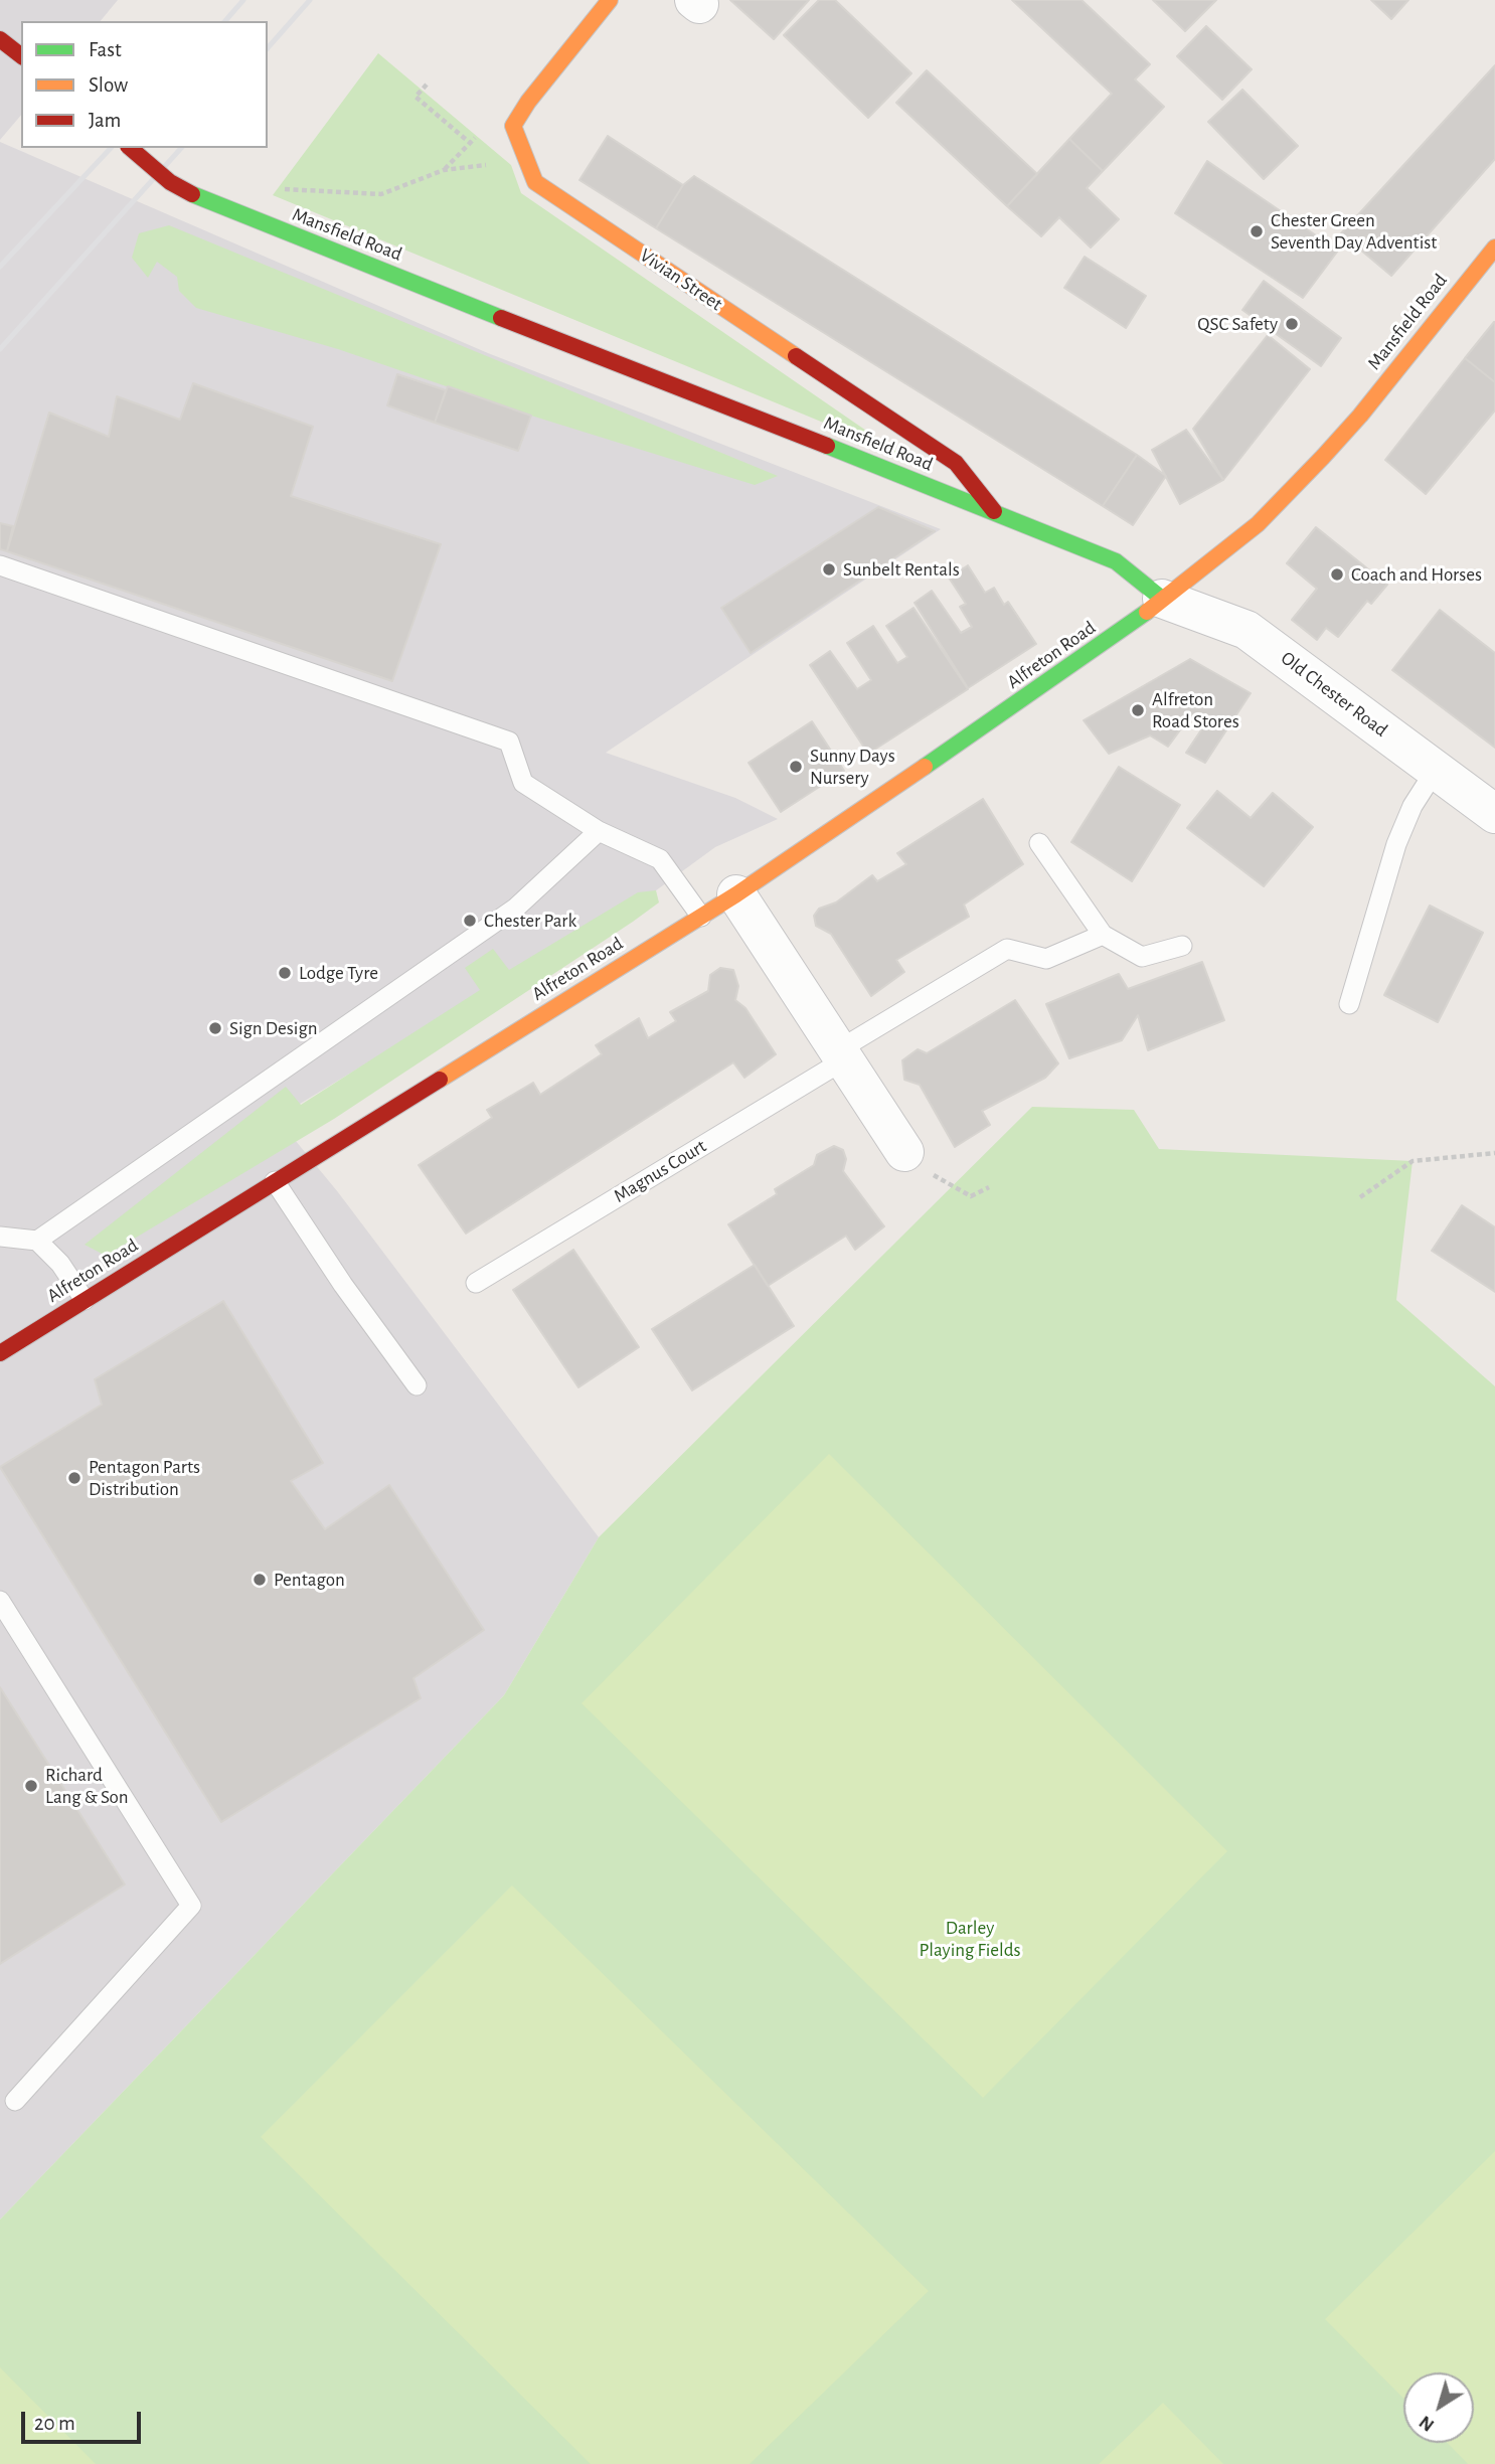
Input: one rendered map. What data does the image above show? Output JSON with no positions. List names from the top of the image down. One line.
{"streets":{"street":["Mansfield Road","Vivian Street","Alfreton Road","Old Chester Road"],"lane":["Magnus Court"]},"crossings":[["Mansfield Road","Vivian Street"],["Mansfield Road","Alfreton Road"],["Mansfield Road","Old Chester Road"],["Alfreton Road","Old Chester Road"]],"parks":["Darley Playing Fields"],"places":["Chester Green Seventh Day Adventist","QSC Safety","Sunbelt Rentals","Coach and Horses","Alfreton Road Stores","Sunny Days Nursery","Chester Park","Lodge Tyre","Sign Design","Pentagon Parts Distribution","Pentagon","Richard Lang & Son"],"legend":["Fast","Slow","Jam"],"scale_bar":"20 m","north":"bottom left"}
